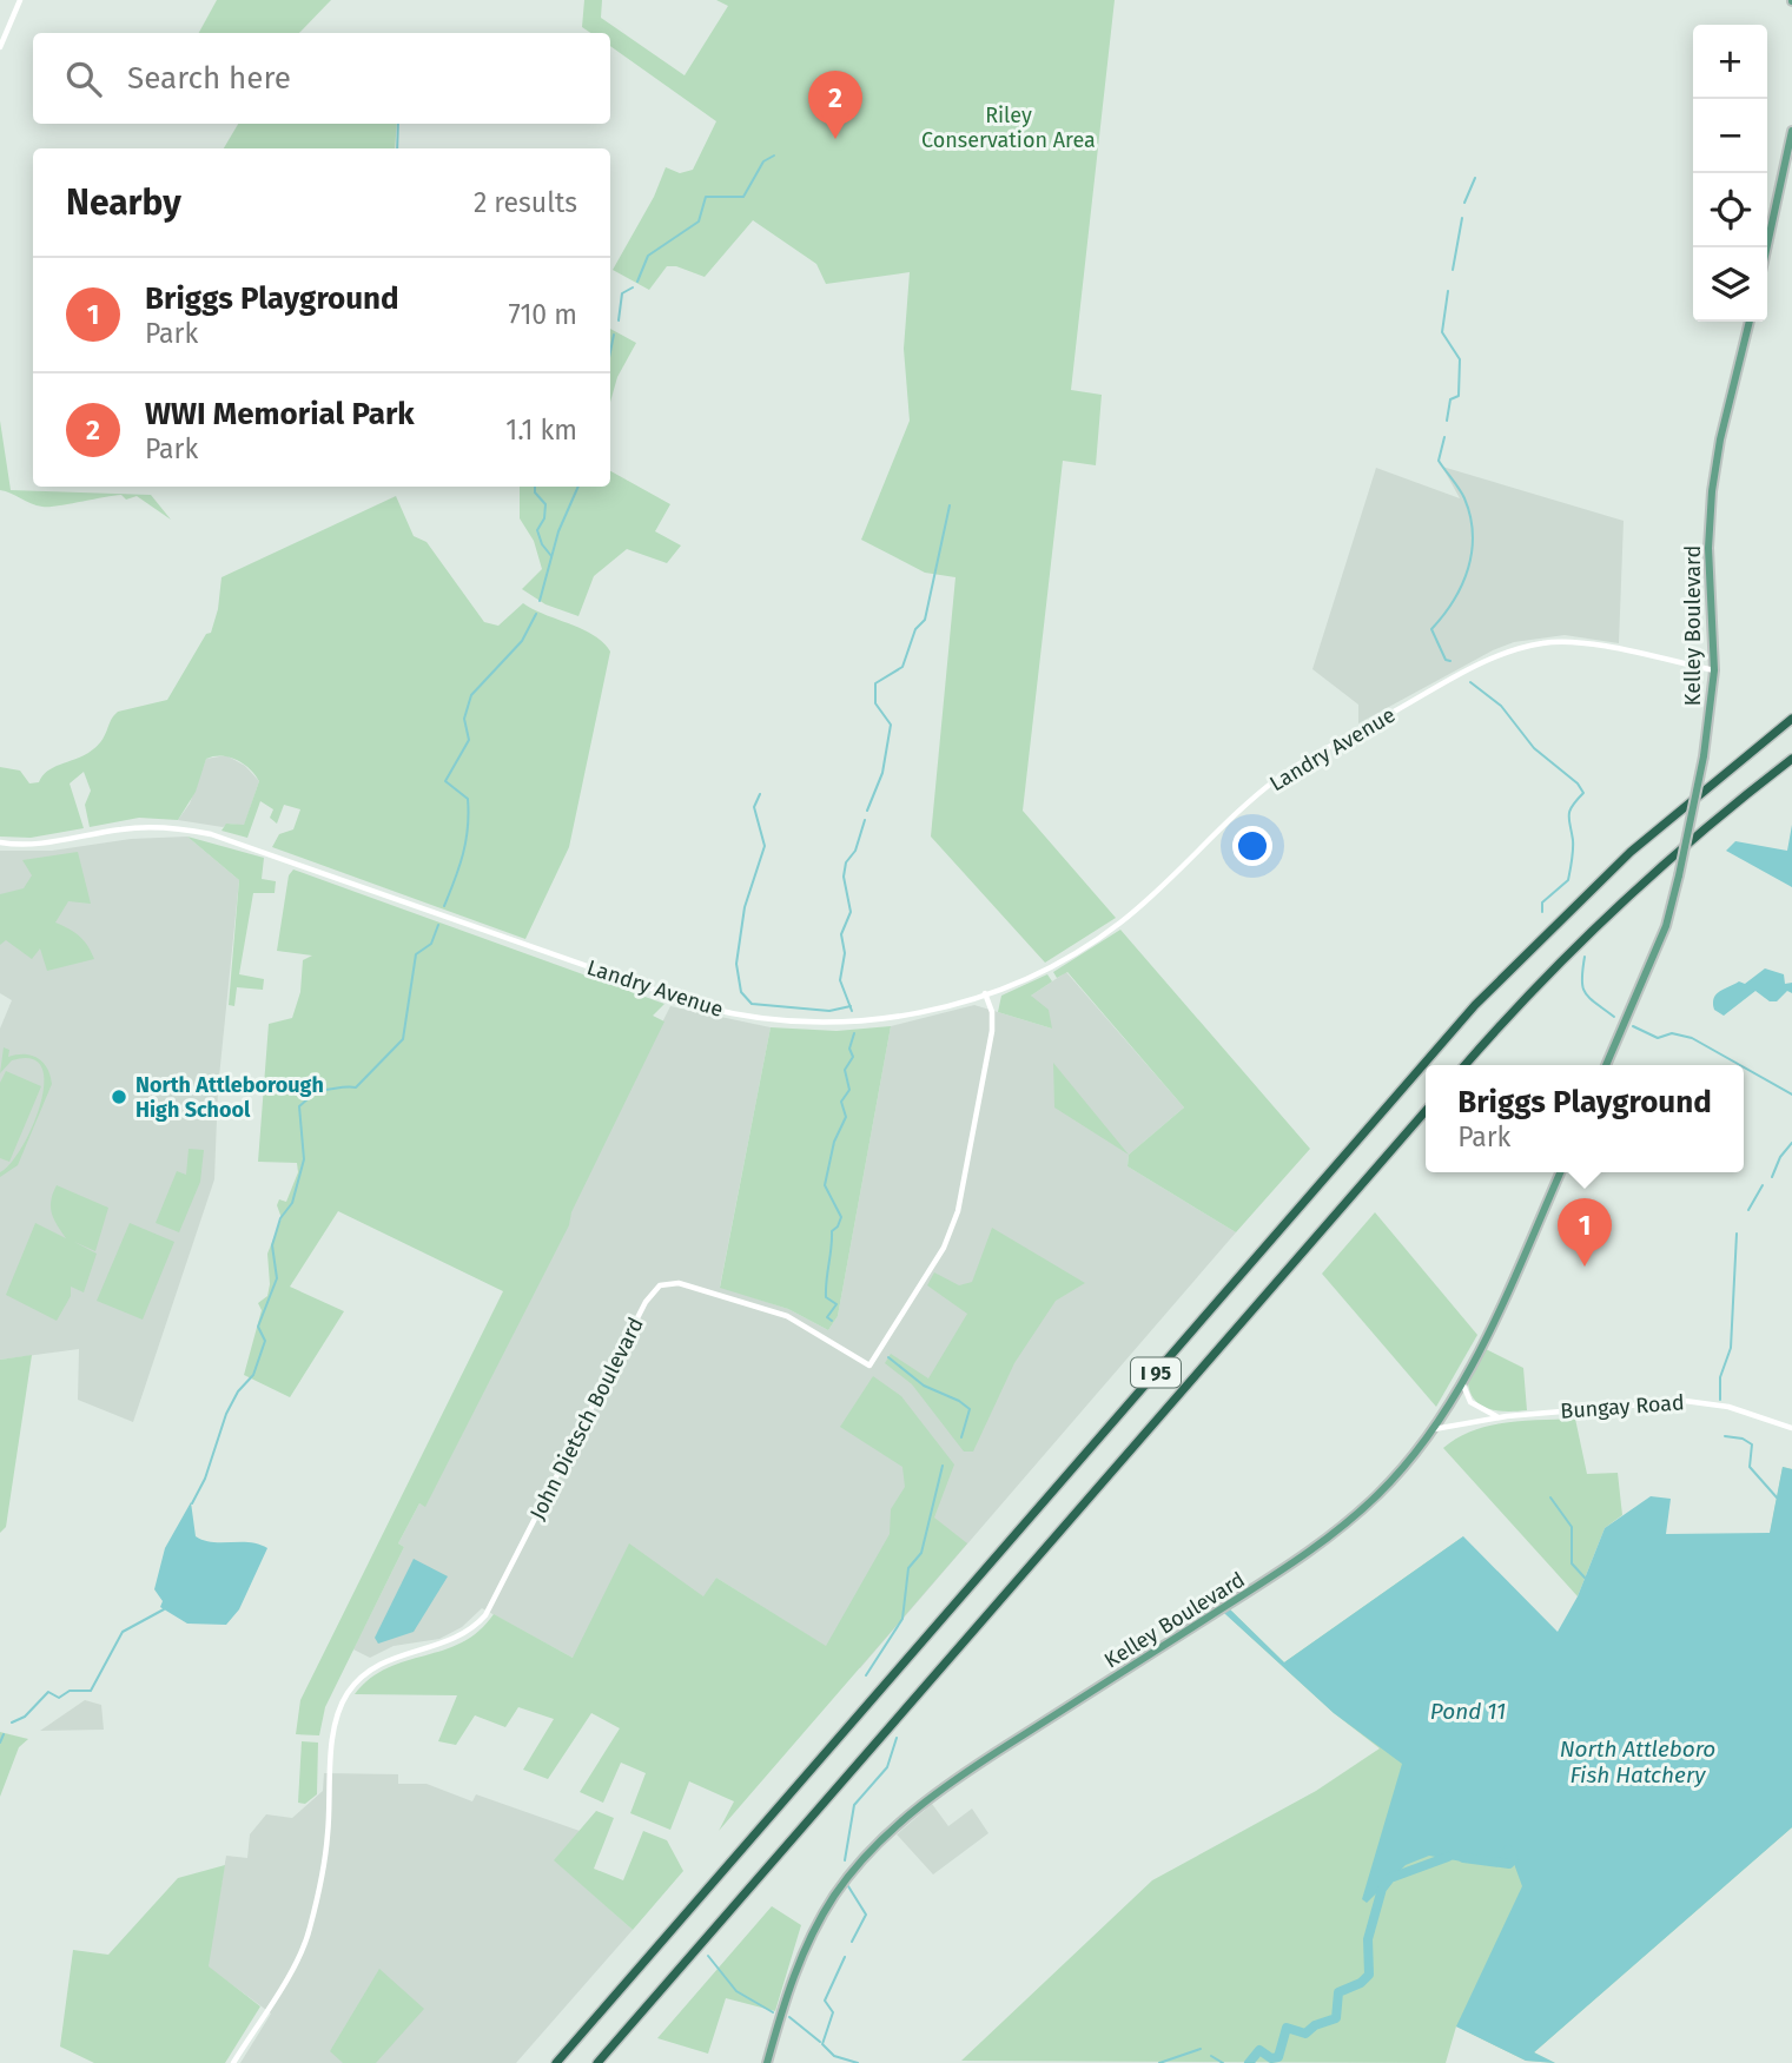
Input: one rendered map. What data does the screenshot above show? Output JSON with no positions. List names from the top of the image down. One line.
{"streets":{"highway":["I 95"],"main road":["Kelley Boulevard"],"street":["Landry Avenue","Bungay Road","John Dietsch Boulevard"]},"crossings":[["Kelley Boulevard","Landry Avenue"],["Kelley Boulevard","Bungay Road"],["Landry Avenue","John Dietsch Boulevard"]],"water":["Pond 11","North Attleboro Fish Hatchery"],"parks":["Riley Conservation Area"],"places":["North Attleborough High School"],"page":{"map_buttons":["+","−"],"search":"Search here","pins":["2","1"],"heading":["Nearby","2 results"],"list":[{"mark":"1","name":"Briggs Playground","note":"Park","value":"710 m"},{"mark":"2","name":"WWI Memorial Park","note":"Park","value":"1.1 km"}],"popup":["Briggs Playground","Park"]}}
